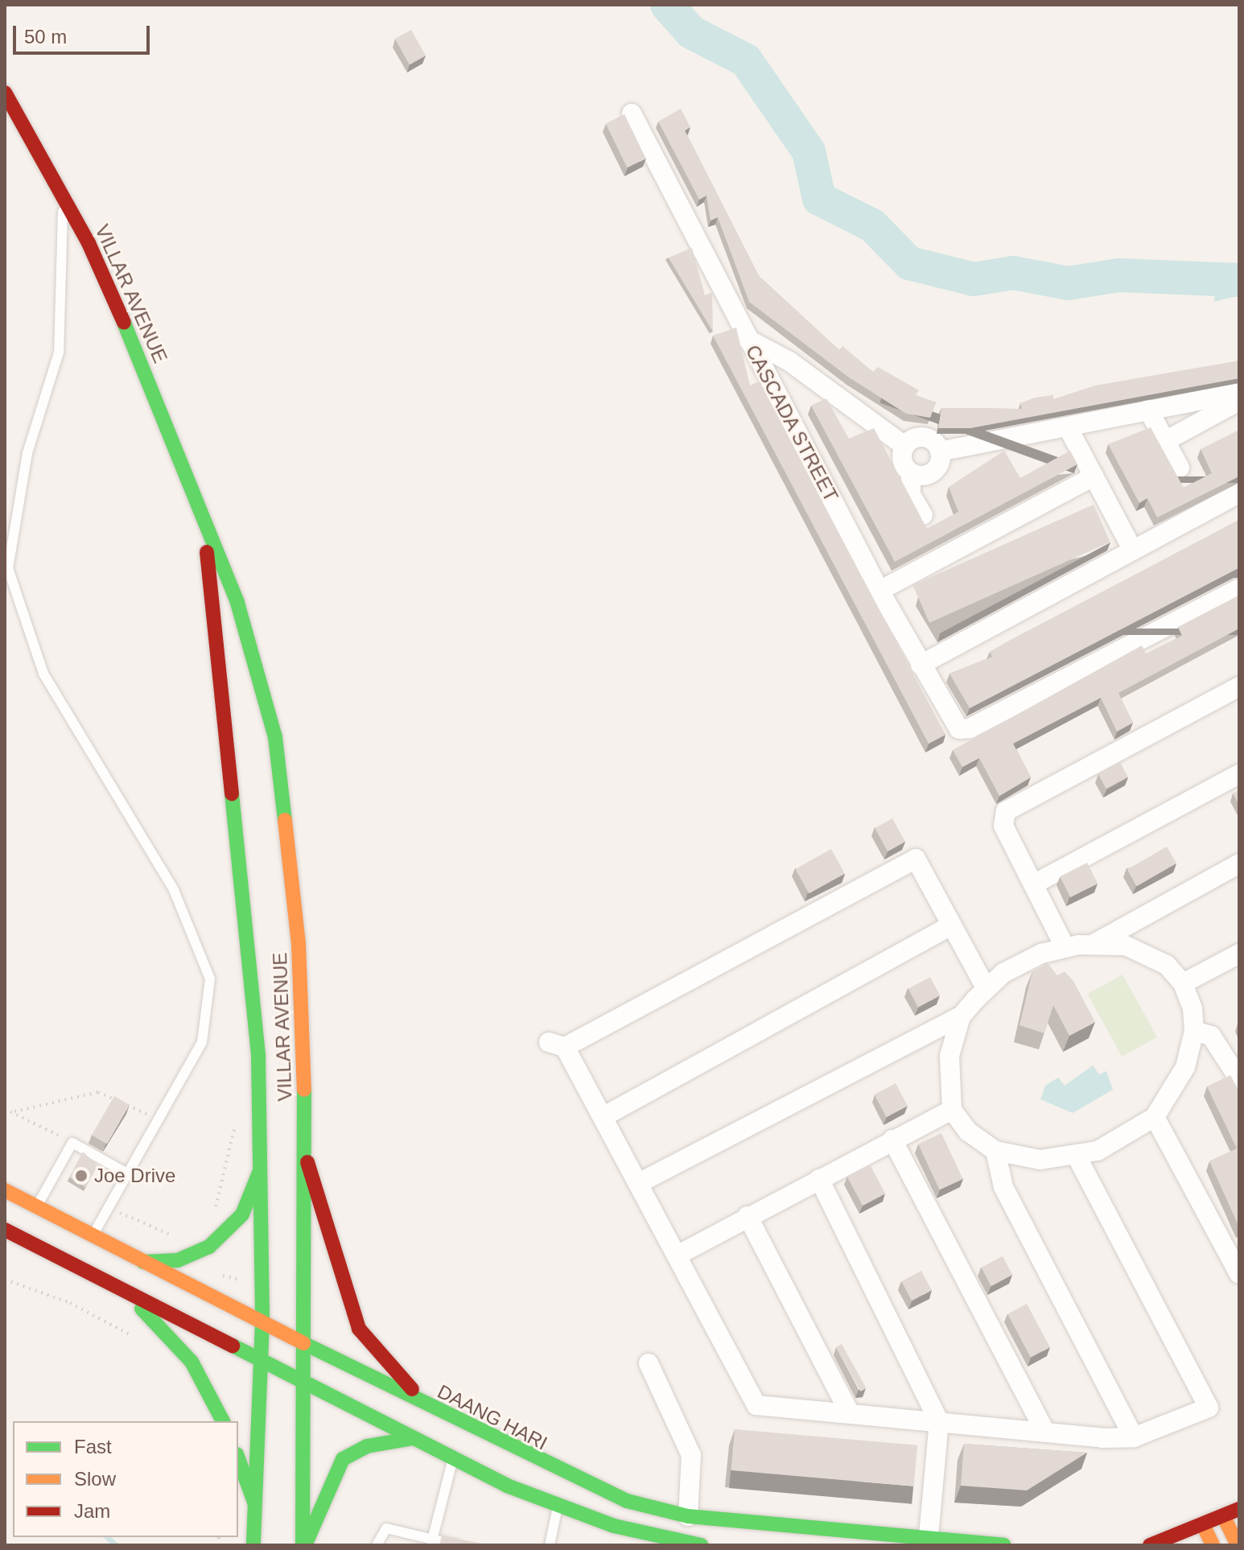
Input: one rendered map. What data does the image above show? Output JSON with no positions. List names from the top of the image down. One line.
{"streets":{"main road":["VILLAR AVENUE","DAANG HARI"],"street":["CASCADA STREET"]},"crossings":[["VILLAR AVENUE","DAANG HARI"]],"places":["Joe Drive"],"legend":["Fast","Slow","Jam"],"scale_bar":"50 m"}
